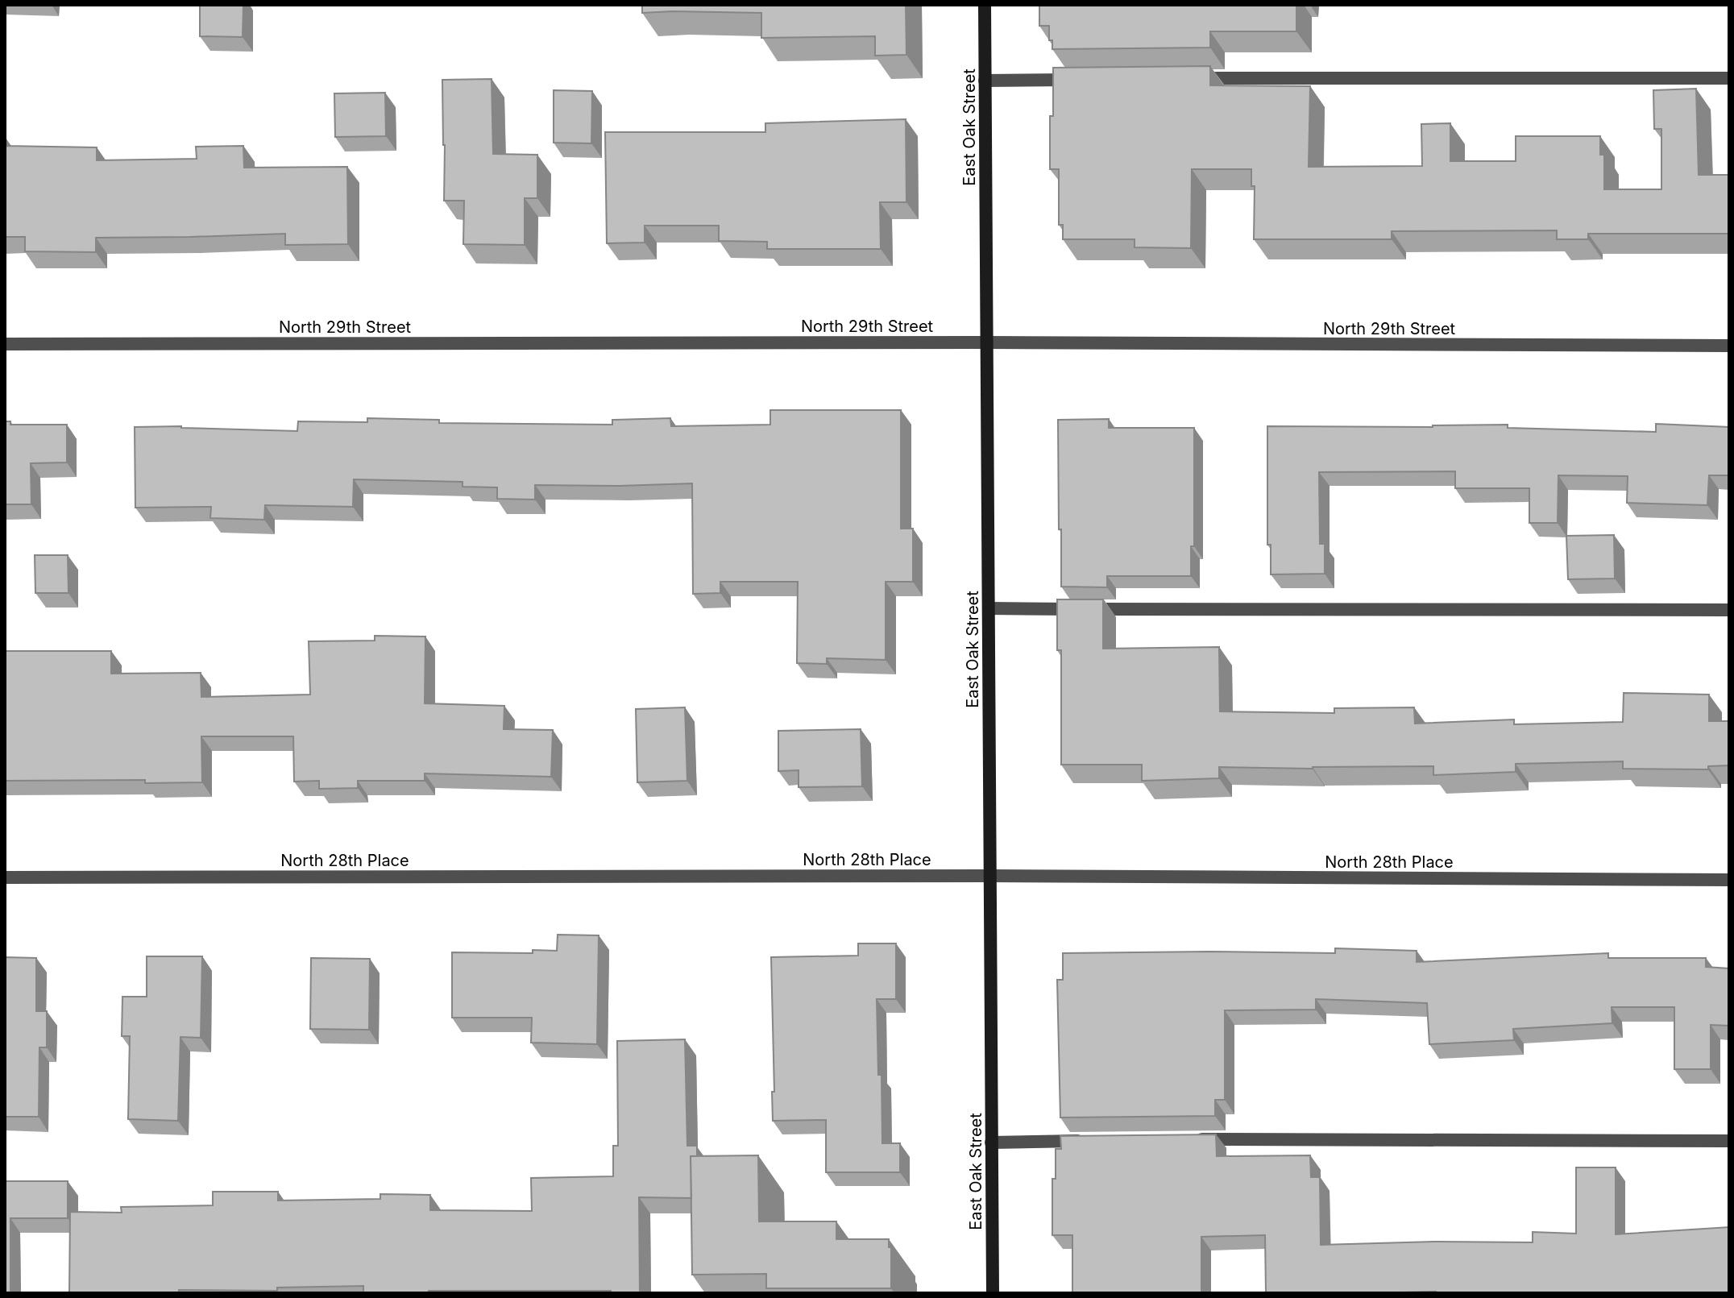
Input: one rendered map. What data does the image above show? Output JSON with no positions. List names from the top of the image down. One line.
{"streets":{"street":["East Oak Street","North 29th Street","North 28th Place"]},"crossings":[["East Oak Street","North 29th Street"],["East Oak Street","North 28th Place"]]}
